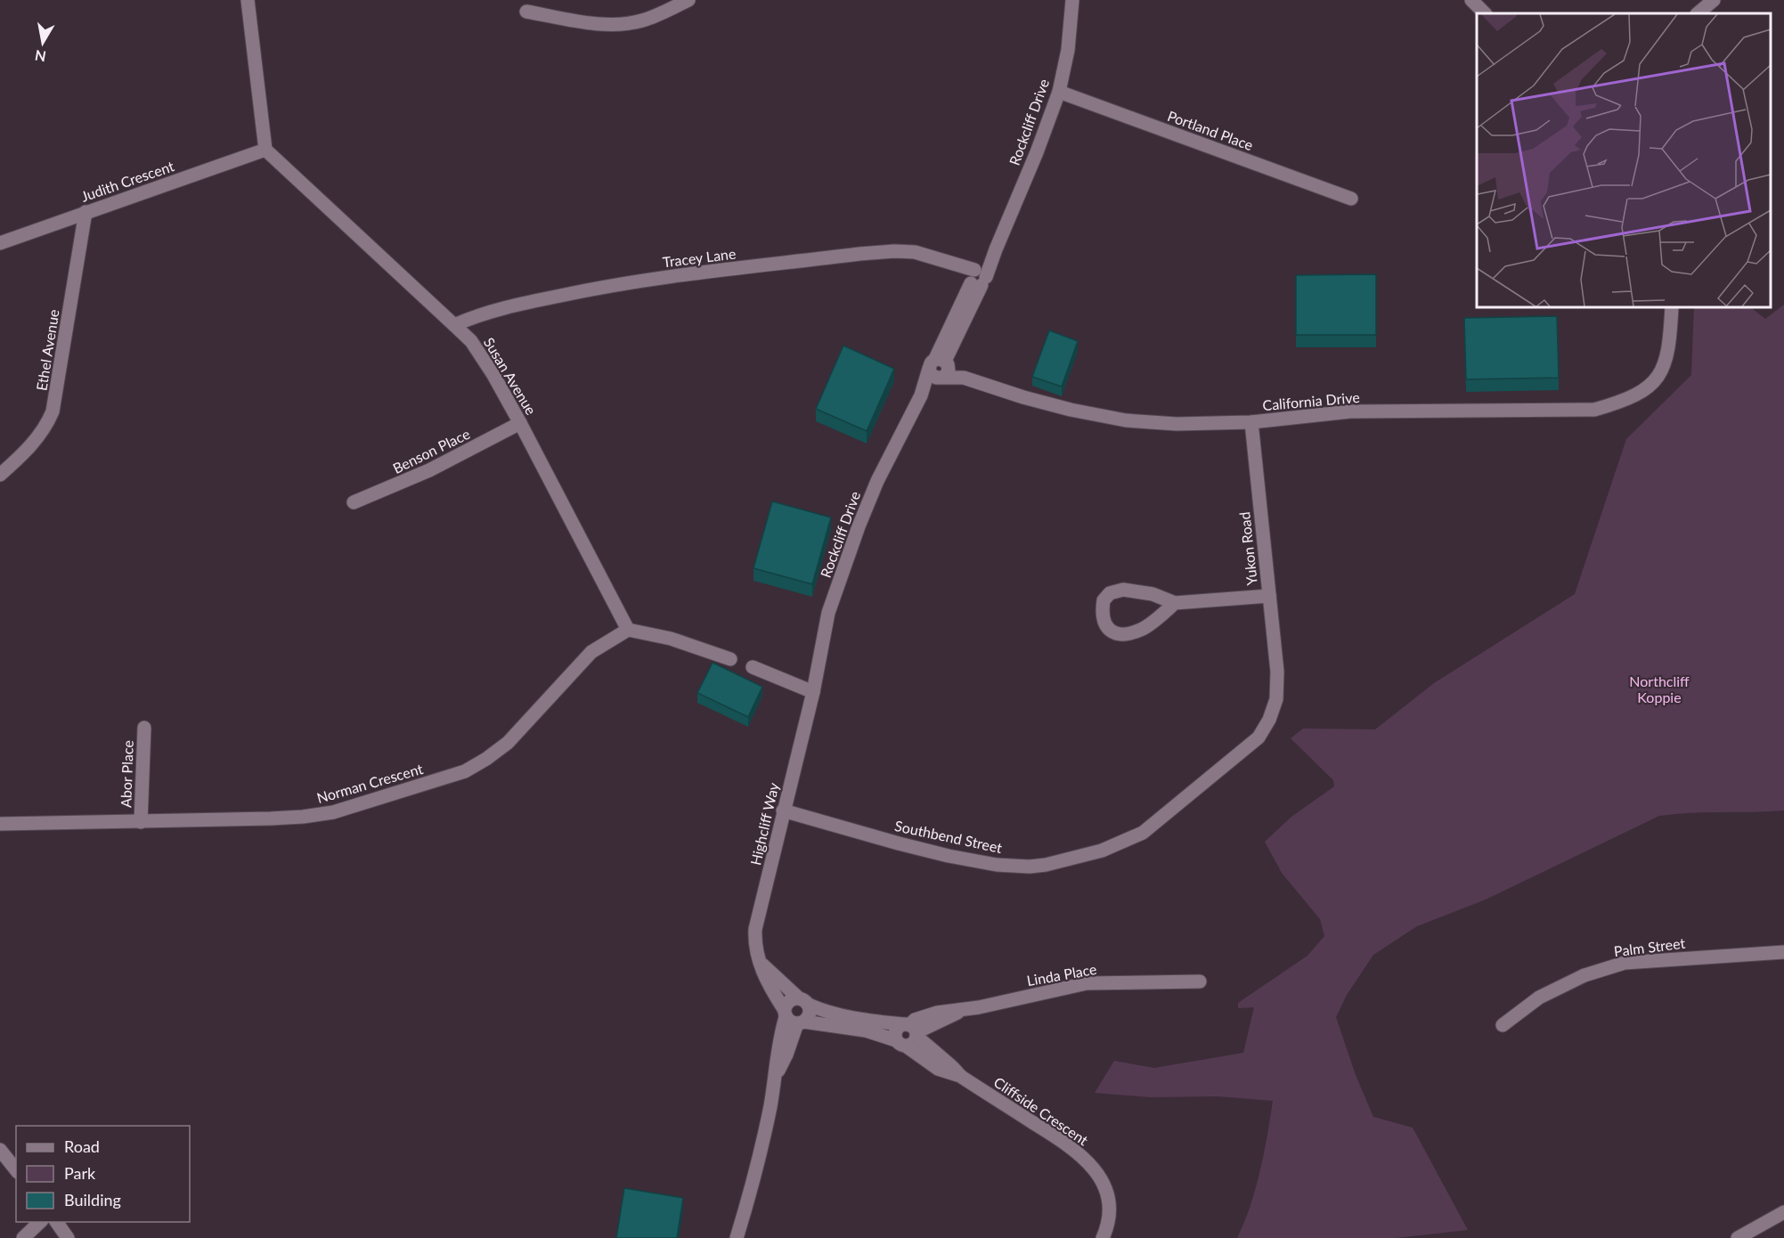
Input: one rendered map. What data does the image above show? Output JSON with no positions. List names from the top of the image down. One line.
{"streets":{"street":["Rockcliff Drive","Portland Place","Judith Crescent","Tracey Lane","Ethel Avenue","Susan Avenue","California Drive","Benson Place","Yukon Road","Abor Place","Norman Crescent","Highcliff Way","Southbend Street","Palm Street","Linda Place","Cliffside Crescent"]},"crossings":[["Rockcliff Drive","Portland Place"],["Rockcliff Drive","Tracey Lane"],["Rockcliff Drive","California Drive"],["Rockcliff Drive","Highcliff Way"],["Judith Crescent","Ethel Avenue"],["Judith Crescent","Susan Avenue"],["Tracey Lane","Susan Avenue"],["Susan Avenue","Benson Place"],["Susan Avenue","Norman Crescent"],["California Drive","Yukon Road"],["Yukon Road","Southbend Street"],["Abor Place","Norman Crescent"],["Highcliff Way","Southbend Street"],["Highcliff Way","Cliffside Crescent"],["Linda Place","Cliffside Crescent"]],"parks":["Northcliff Koppie"],"legend":["Road","Park","Building"],"north":"bottom"}
